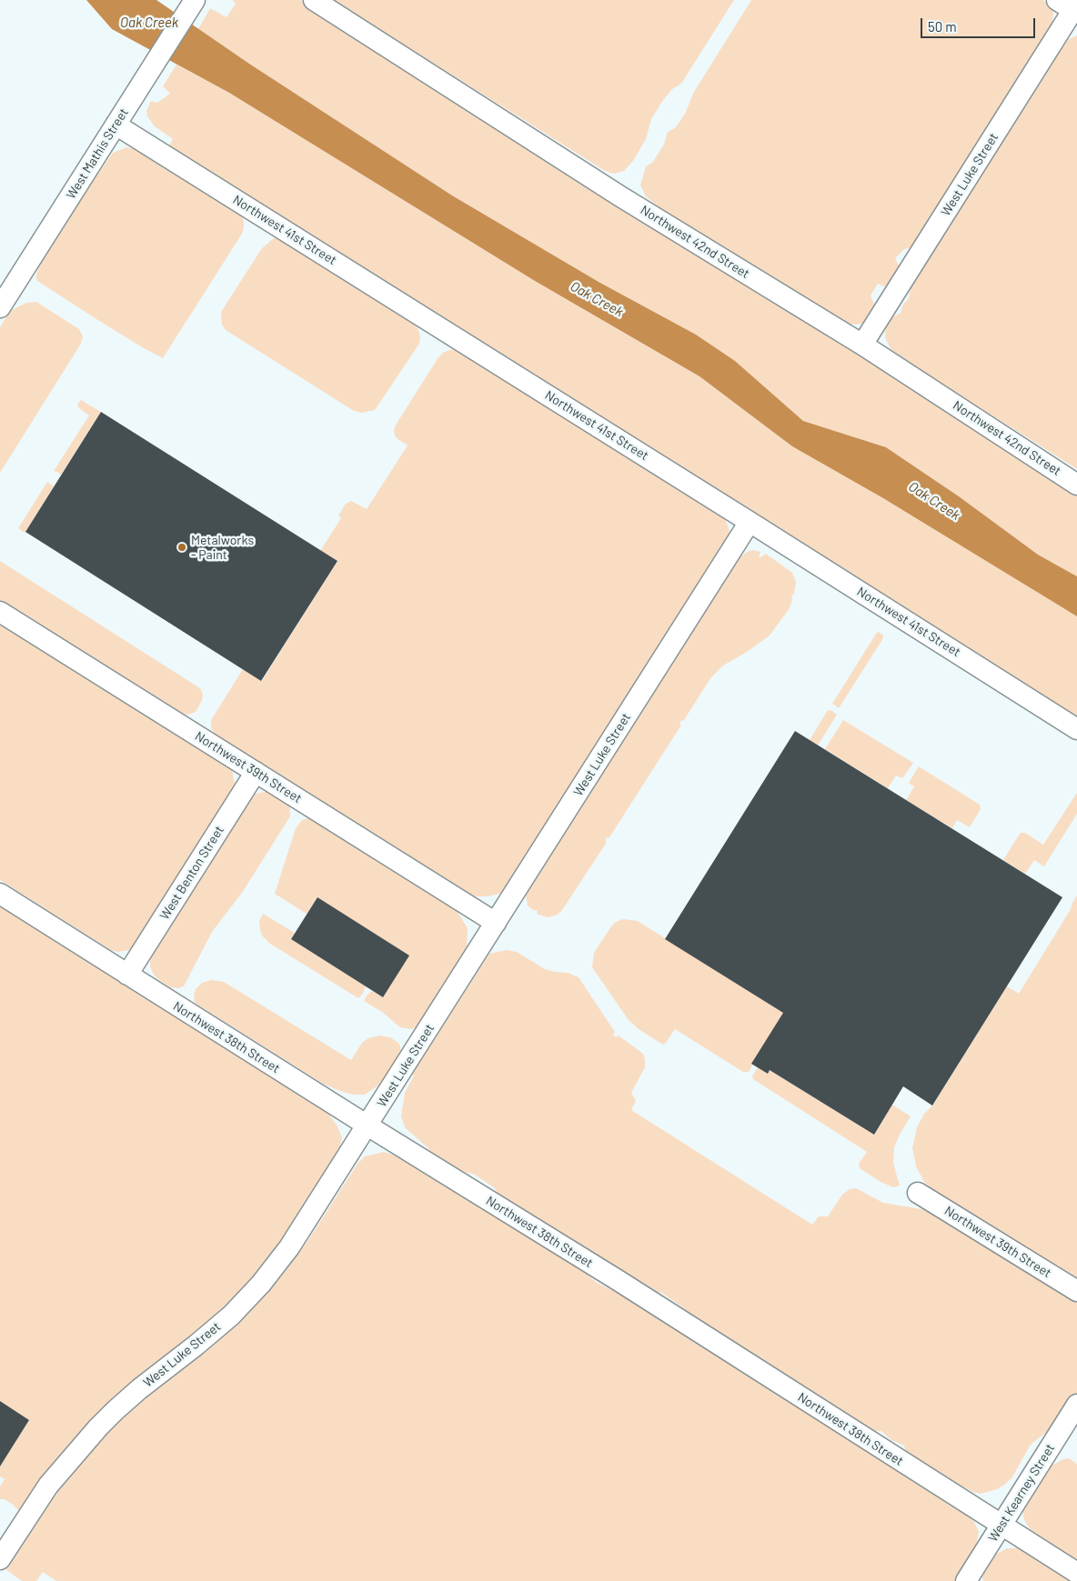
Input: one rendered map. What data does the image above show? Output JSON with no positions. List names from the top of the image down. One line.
{"streets":{"street":["West Mathis Street","West Luke Street","Northwest 41st Street","Northwest 42nd Street","Northwest 39th Street","West Benton Street","Northwest 38th Street","West Kearney Street"]},"crossings":[["West Mathis Street","Northwest 41st Street"],["West Luke Street","Northwest 41st Street"],["West Luke Street","Northwest 42nd Street"],["West Luke Street","Northwest 39th Street"],["West Luke Street","Northwest 38th Street"],["Northwest 39th Street","West Benton Street"],["West Benton Street","Northwest 38th Street"],["Northwest 38th Street","West Kearney Street"]],"water":["Oak Creek"],"places":["Metalworks - Paint"],"scale_bar":"50 m"}
